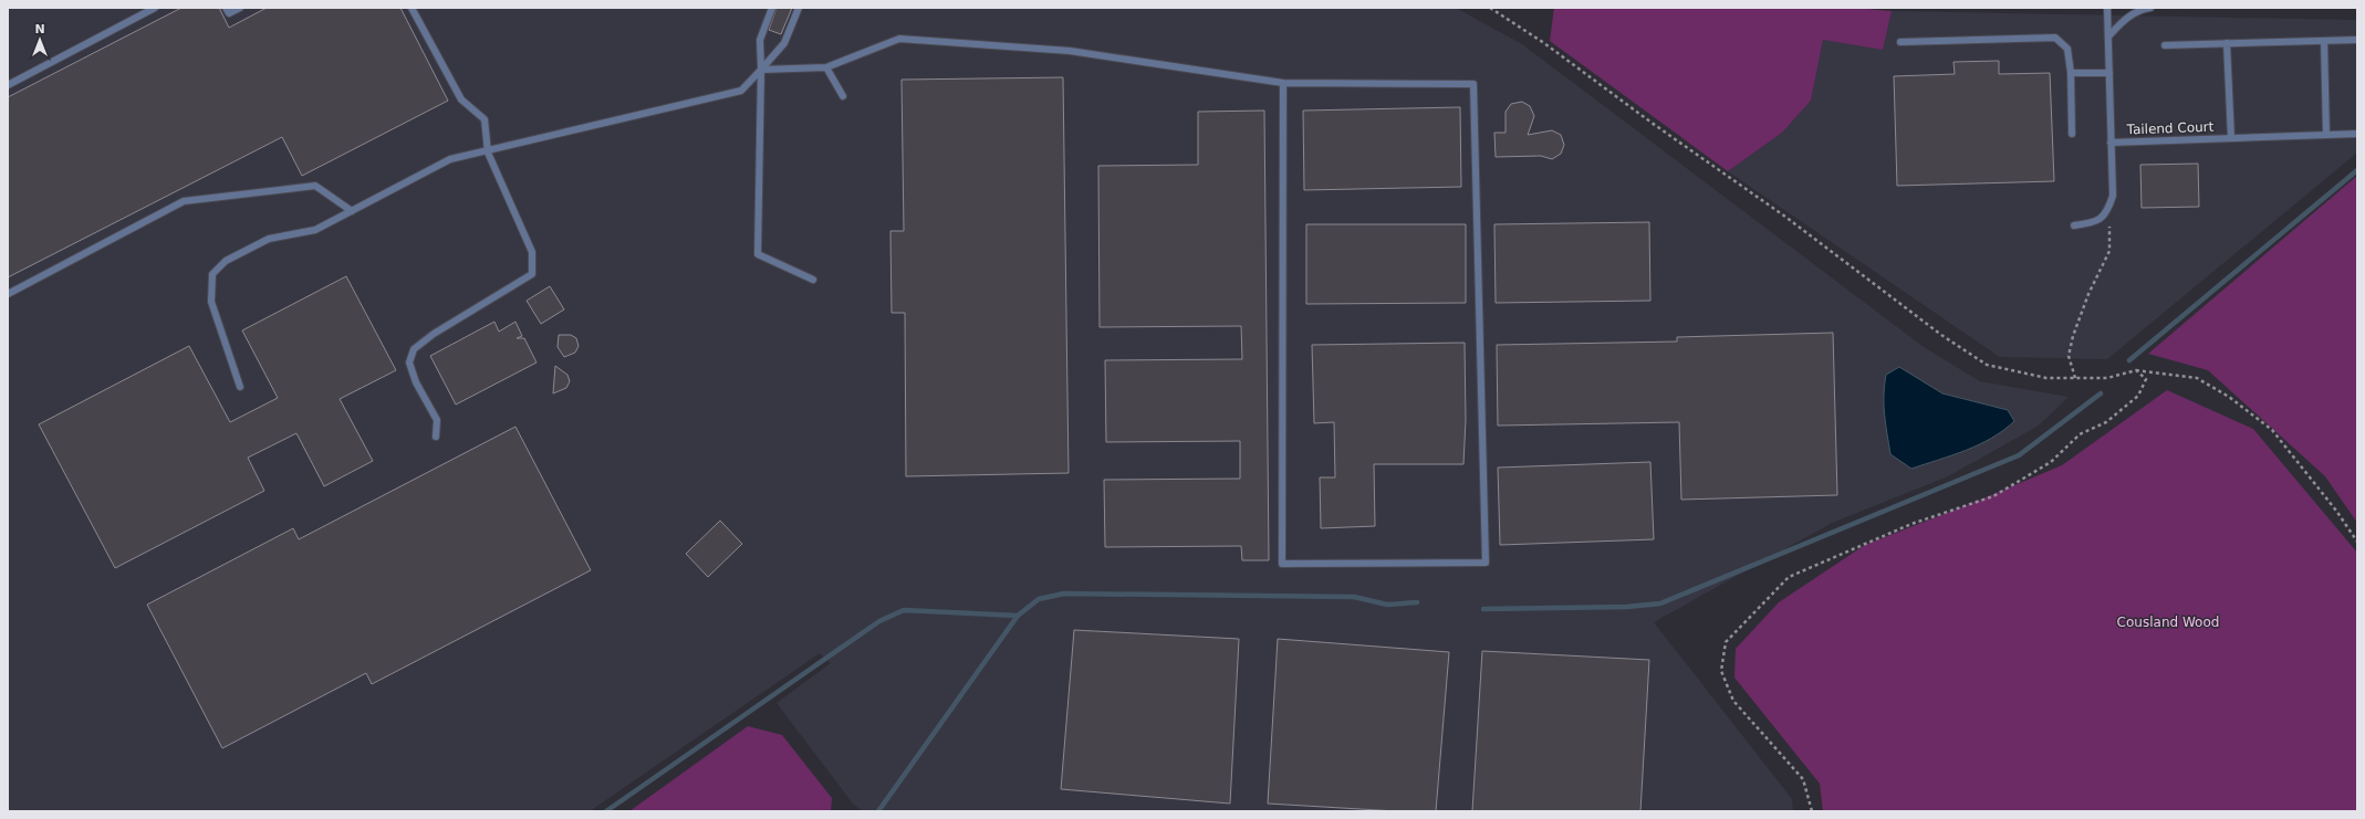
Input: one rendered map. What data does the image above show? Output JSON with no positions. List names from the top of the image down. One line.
{"streets":{"lane":["Tailend Court"]},"parks":["Cousland Wood"],"north":"top"}
